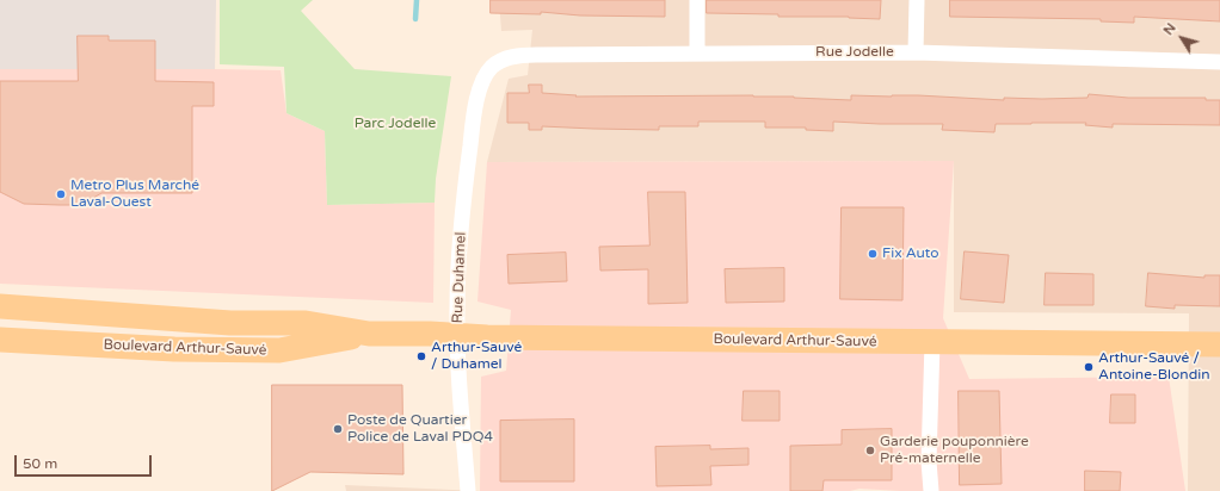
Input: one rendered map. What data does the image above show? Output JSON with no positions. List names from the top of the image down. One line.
{"streets":{"main road":["Boulevard Arthur-Sauvé"],"street":["Rue Jodelle","Rue Duhamel"]},"crossings":[["Rue Jodelle","Rue Duhamel"],["Rue Duhamel","Boulevard Arthur-Sauvé"]],"parks":["Parc Jodelle"],"places":["Metro Plus Marché Laval-Ouest","Fix Auto","Arthur-Sauvé / Duhamel","Arthur-Sauvé / Antoine-Blondin","Poste de Quartier Police de Laval PDQ4","Garderie pouponnière Pré-maternelle"],"scale_bar":"50 m","north":"top left"}
